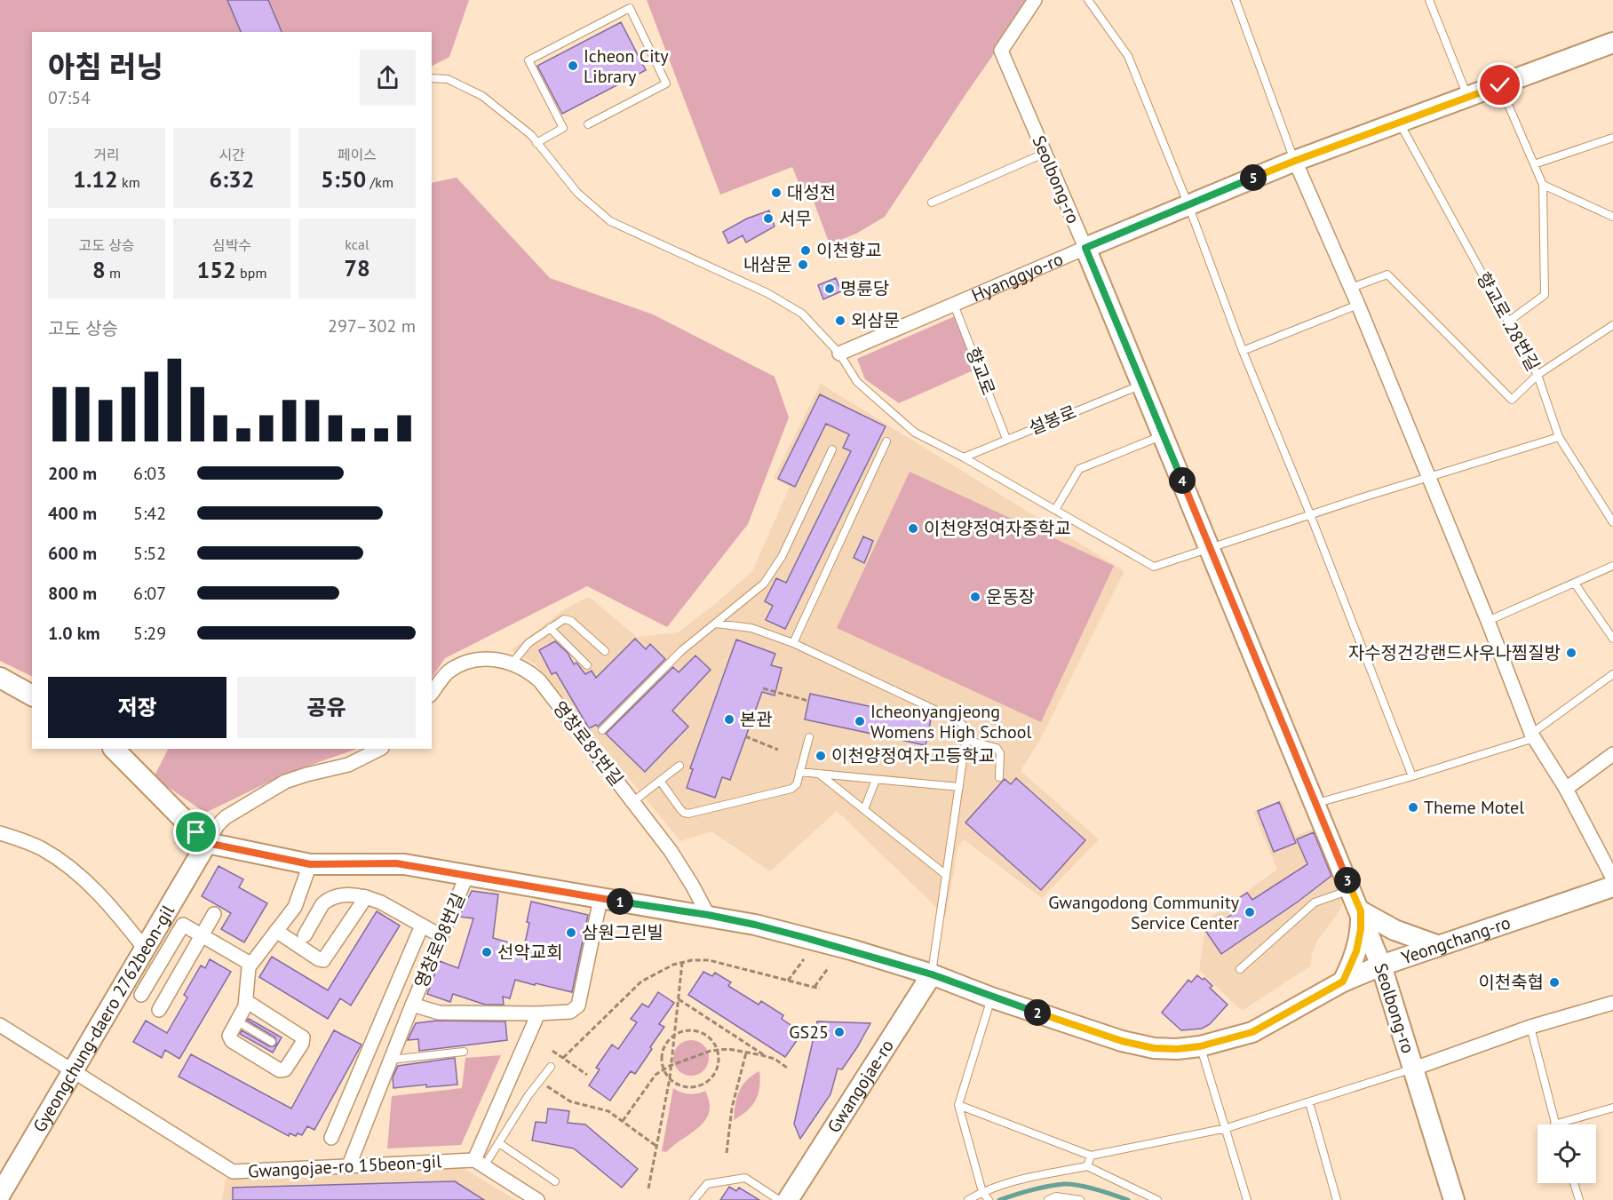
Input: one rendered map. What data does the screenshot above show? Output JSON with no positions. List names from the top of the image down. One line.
{"streets":{"street":["Seolbong-ro","Hyanggyo-ro","영창로85번길","Yeongchang-ro","영창로98번길","Gyeongchung-daero 2762beon-gil","Gwangojae-ro","Gwangojae-ro 15beon-gil"],"lane":["향교로 .28번길","향교로","설봉로"]},"crossings":[["Seolbong-ro","Hyanggyo-ro"],["Seolbong-ro","설봉로"],["Seolbong-ro","Yeongchang-ro"],["Hyanggyo-ro","향교로 .28번길"],["Hyanggyo-ro","향교로"],["향교로","설봉로"],["영창로85번길","Yeongchang-ro"],["Yeongchang-ro","영창로98번길"],["Yeongchang-ro","Gyeongchung-daero 2762beon-gil"],["Yeongchang-ro","Gwangojae-ro"],["영창로98번길","Gwangojae-ro 15beon-gil"],["Gyeongchung-daero 2762beon-gil","Gwangojae-ro 15beon-gil"]],"places":["Icheon City Library","대성전","서무","이천향교","내삼문","명륜당","외삼문","이천양정여자중학교","운동장","자수정건강랜드사우나찜질방","본관","Icheonyangjeong Womens High School","이천양정여자고등학교","Theme Motel","Gwangodong Community Service Center","삼원그린빌","선악교회","이천축협","GS25"],"page":{"heading":["아침 러닝","07:54"],"stats":[["거리","1.12 km"],["시간","6:32"],["페이스","5:50 /km"],["고도 상승","8 m"],["심박수","152 bpm"],["kcal","78"]],"pins":["5","4","3","1","2"],"chart":["고도 상승","297–302 m"],"list":[{"name":"200 m","note":"6:03"},{"name":"400 m","note":"5:42"},{"name":"600 m","note":"5:52"},{"name":"800 m","note":"6:07"},{"name":"1.0 km","note":"5:29"}],"buttons":["저장","공유"]}}
